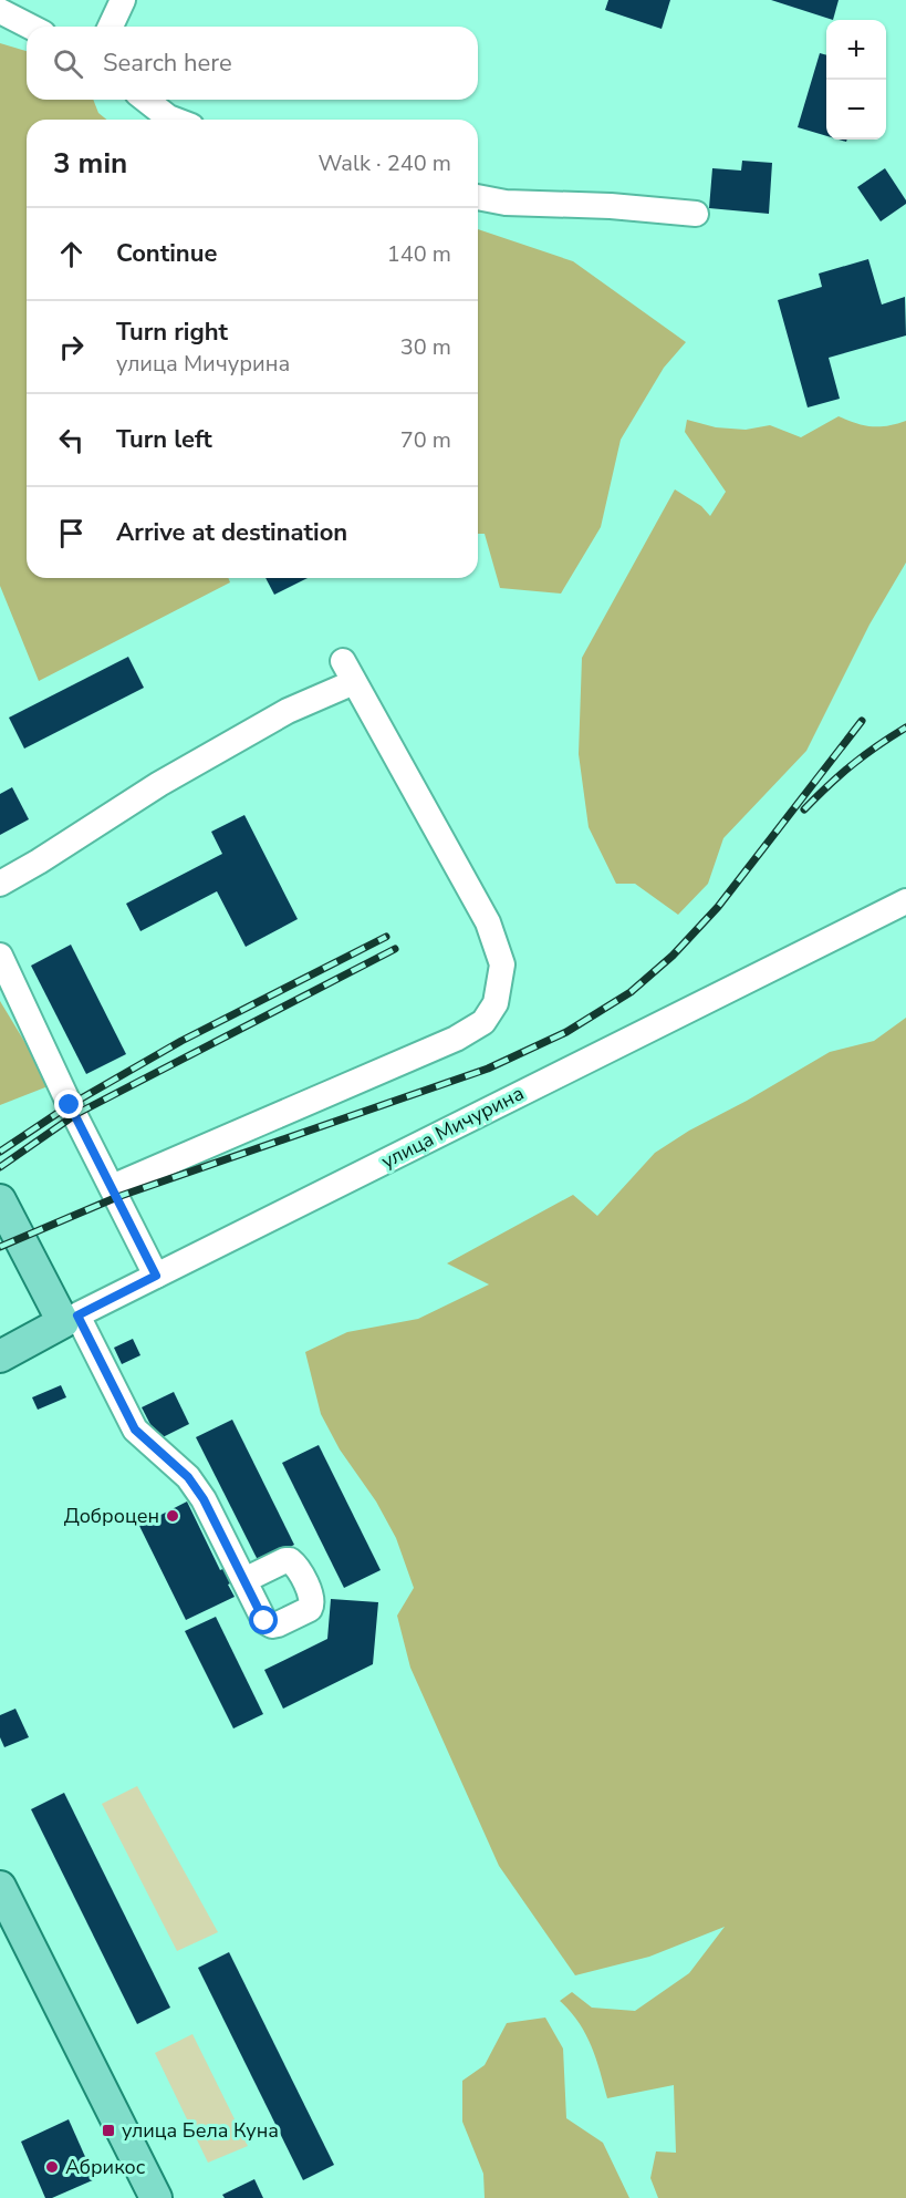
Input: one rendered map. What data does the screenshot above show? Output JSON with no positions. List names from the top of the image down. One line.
{"streets":{"main road":["улица Мичурина"]},"places":{"other":["Доброцен","Абрикос"],"transit":["улица Бела Куна"]},"page":{"map_buttons":["+","−"],"search":"Search here","heading":["3 min","Walk · 240 m"],"list":[["Continue","140 m"],["Turn right","улица Мичурина","30 m"],["Turn left","70 m"],"Arrive at destination"]}}
